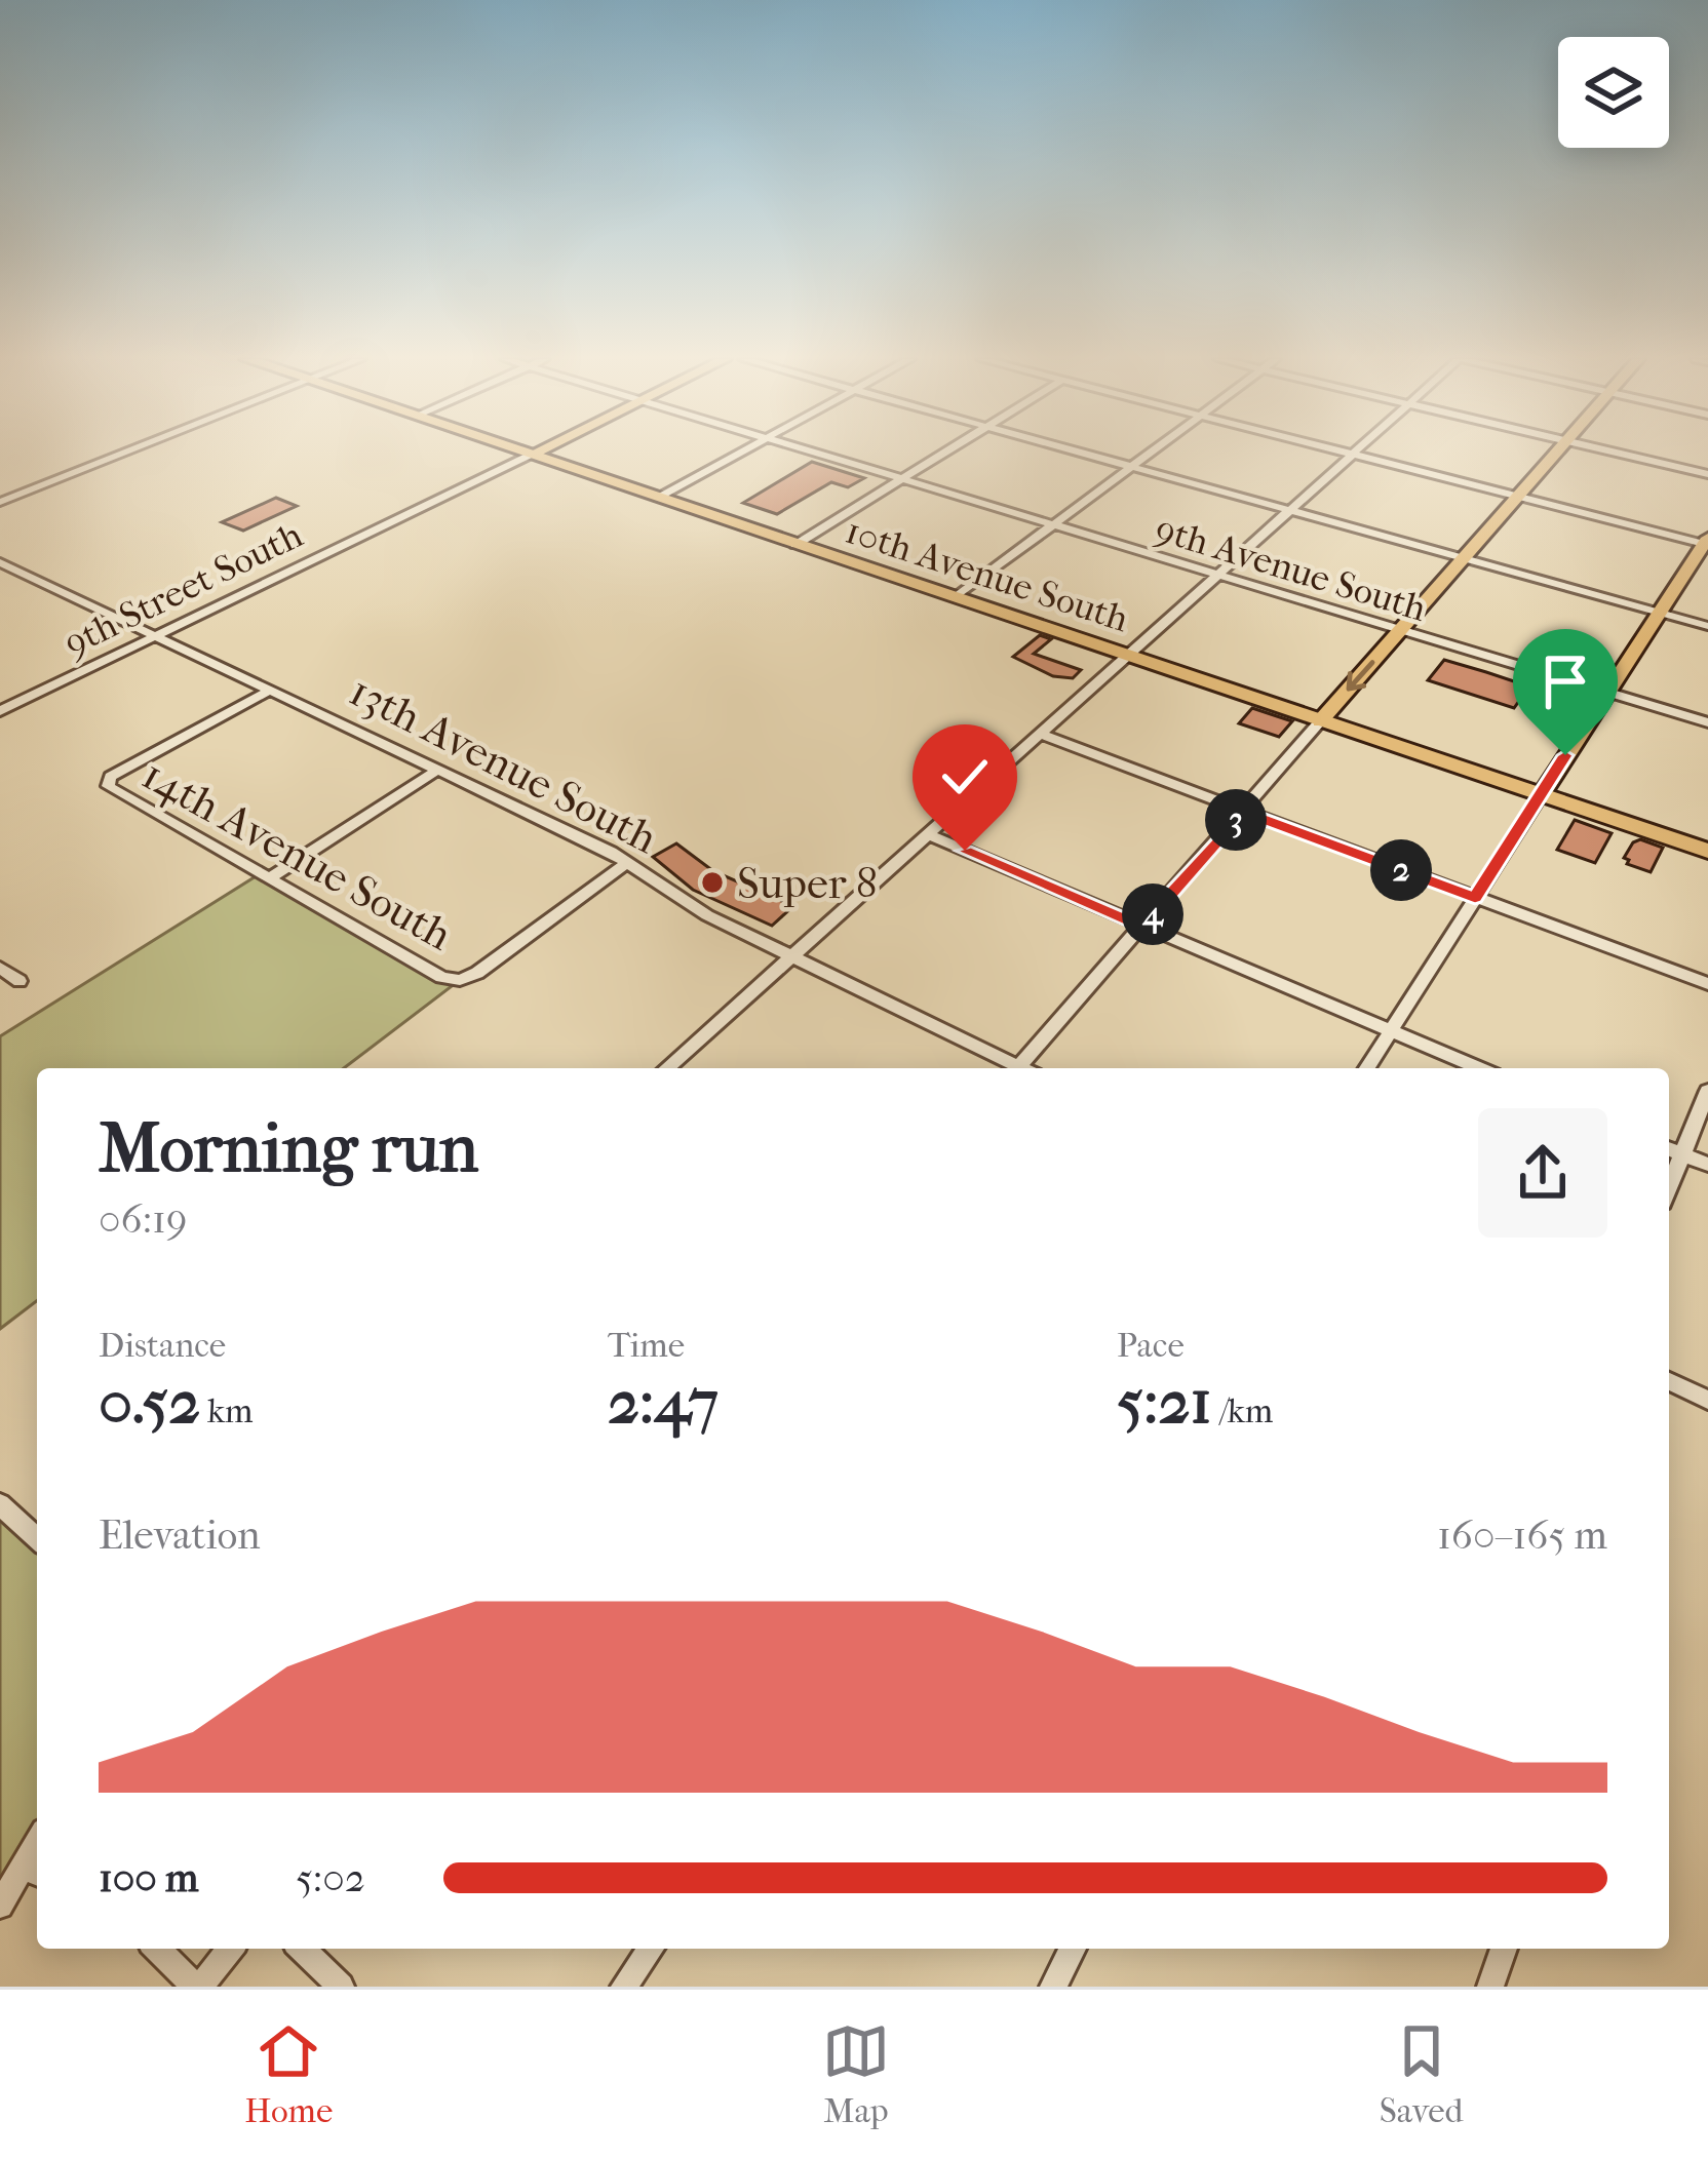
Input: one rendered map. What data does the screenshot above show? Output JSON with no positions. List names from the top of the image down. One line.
{"streets":{"highway":["10th Avenue South"],"street":["9th Avenue South","9th Street South","13th Avenue South","14th Avenue South"]},"crossings":[["9th Street South","13th Avenue South"],["13th Avenue South","14th Avenue South"]],"places":["Super 8"],"page":{"pins":["3","2","4"],"heading":["Morning run","06:19"],"stats":[["Distance","0.52 km"],["Time","2:47"],["Pace","5:21 /km"]],"chart":["Elevation","160–165 m"],"list":[{"name":"100 m","note":"5:02"}],"tabs":["Home","Map","Saved"]}}
